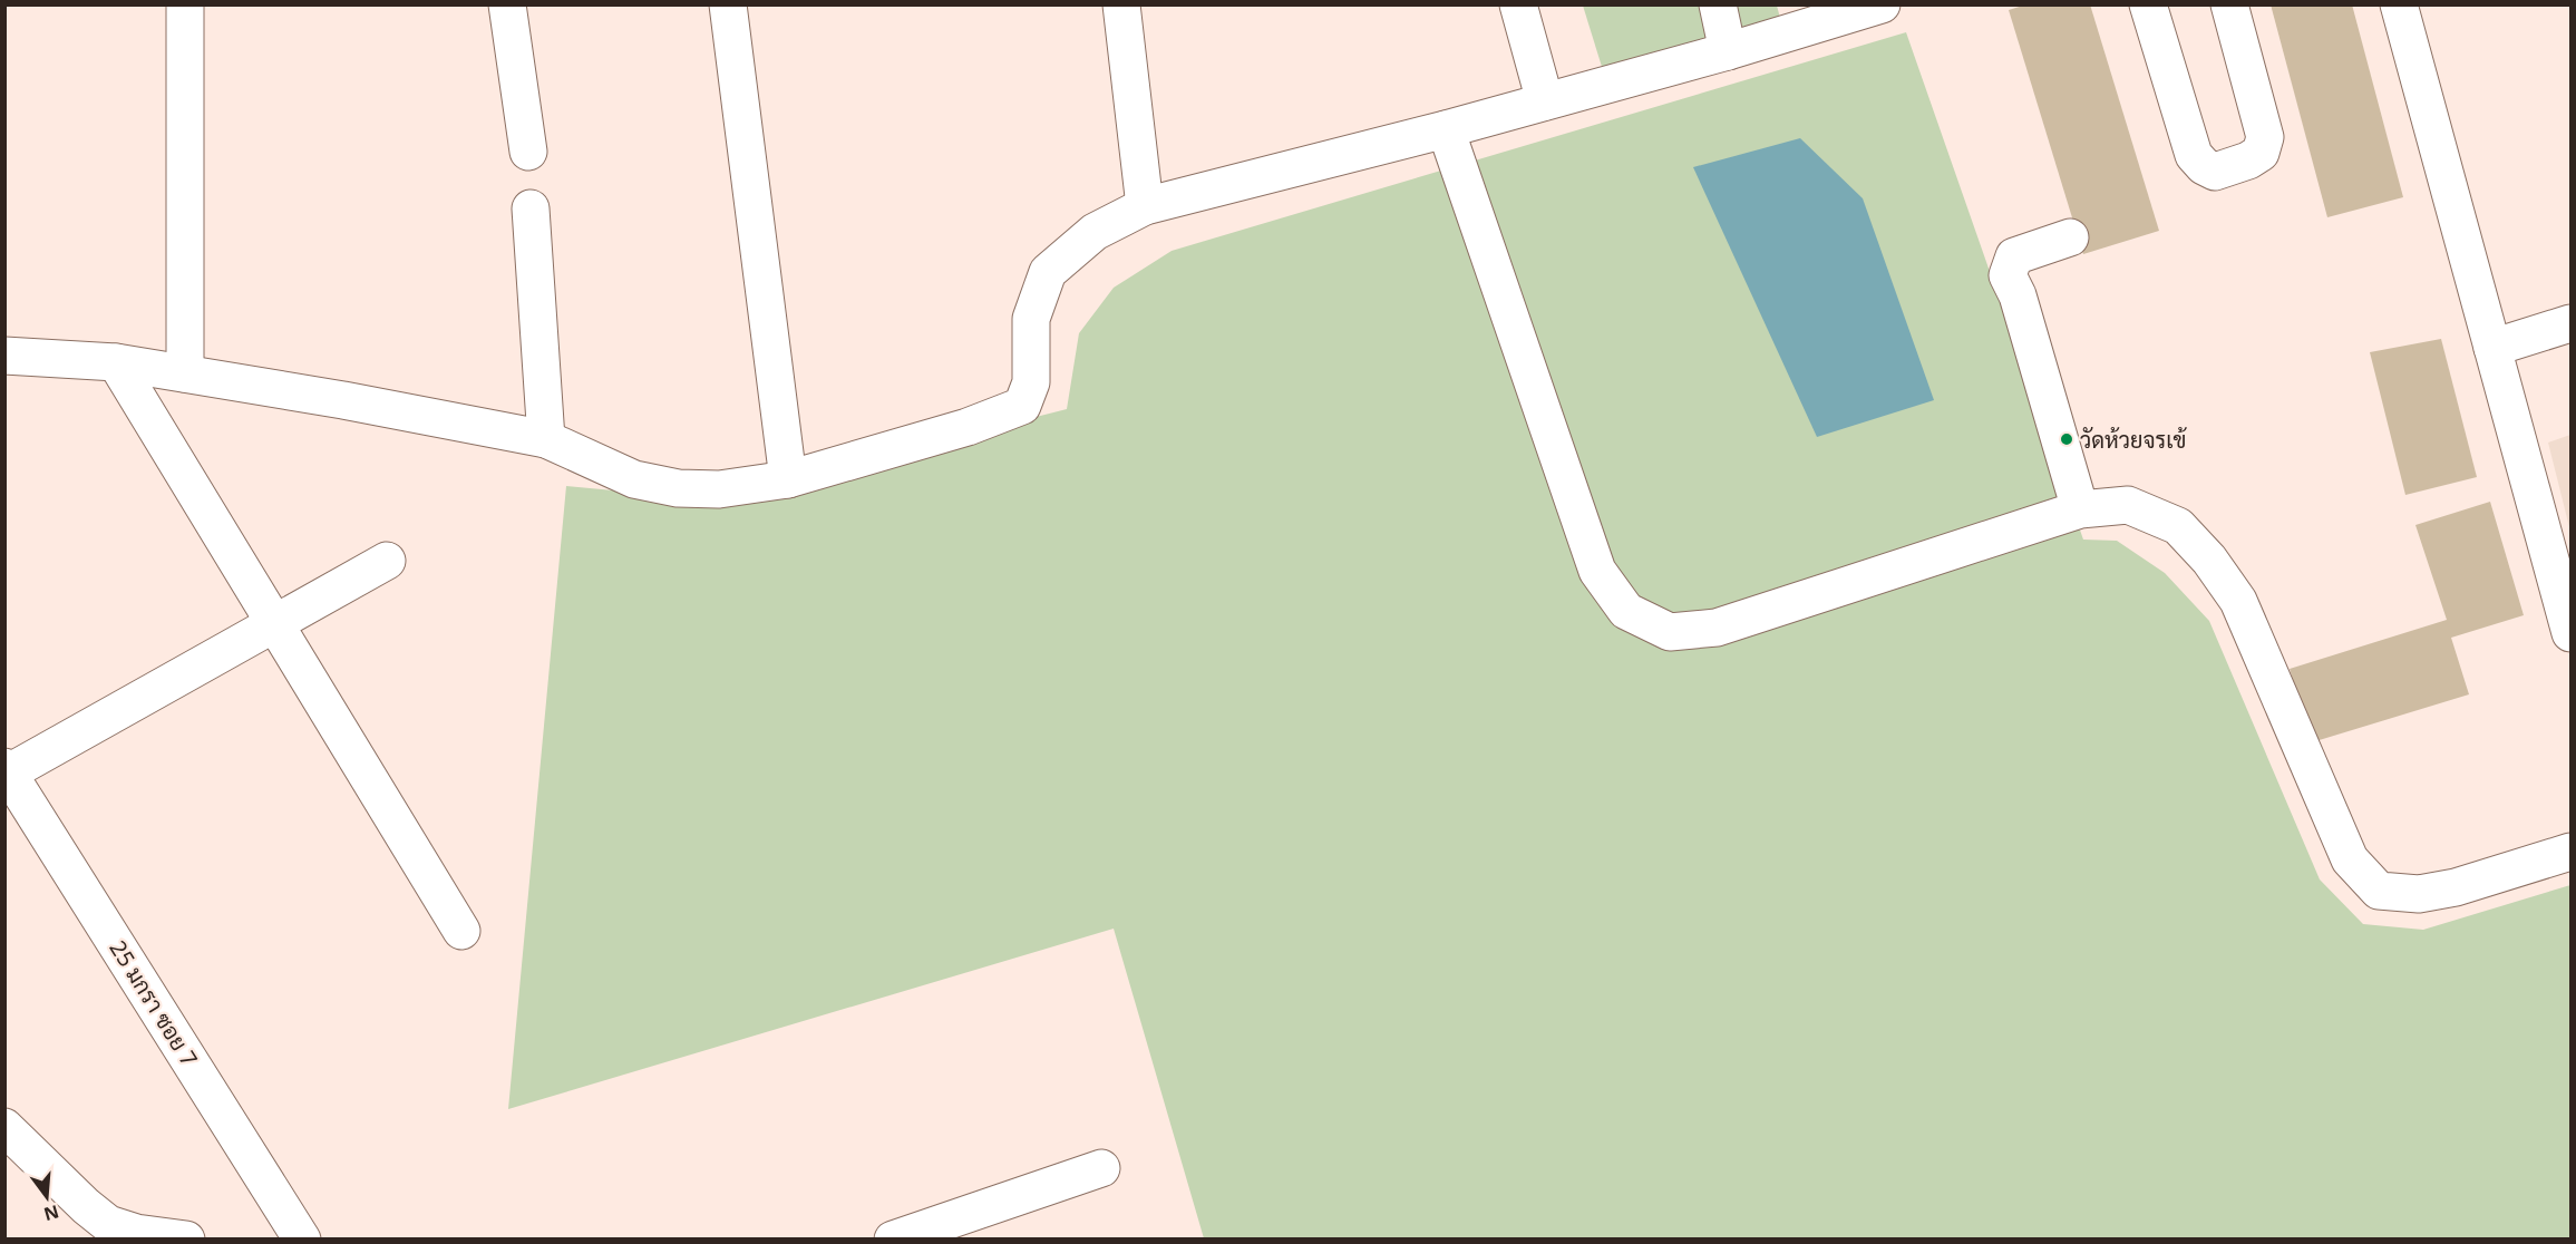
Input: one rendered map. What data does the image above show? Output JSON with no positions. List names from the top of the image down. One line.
{"streets":{"street":["25 มกรา ซอย 7"]},"places":["วัดห้วยจรเข้"],"north":"bottom"}
